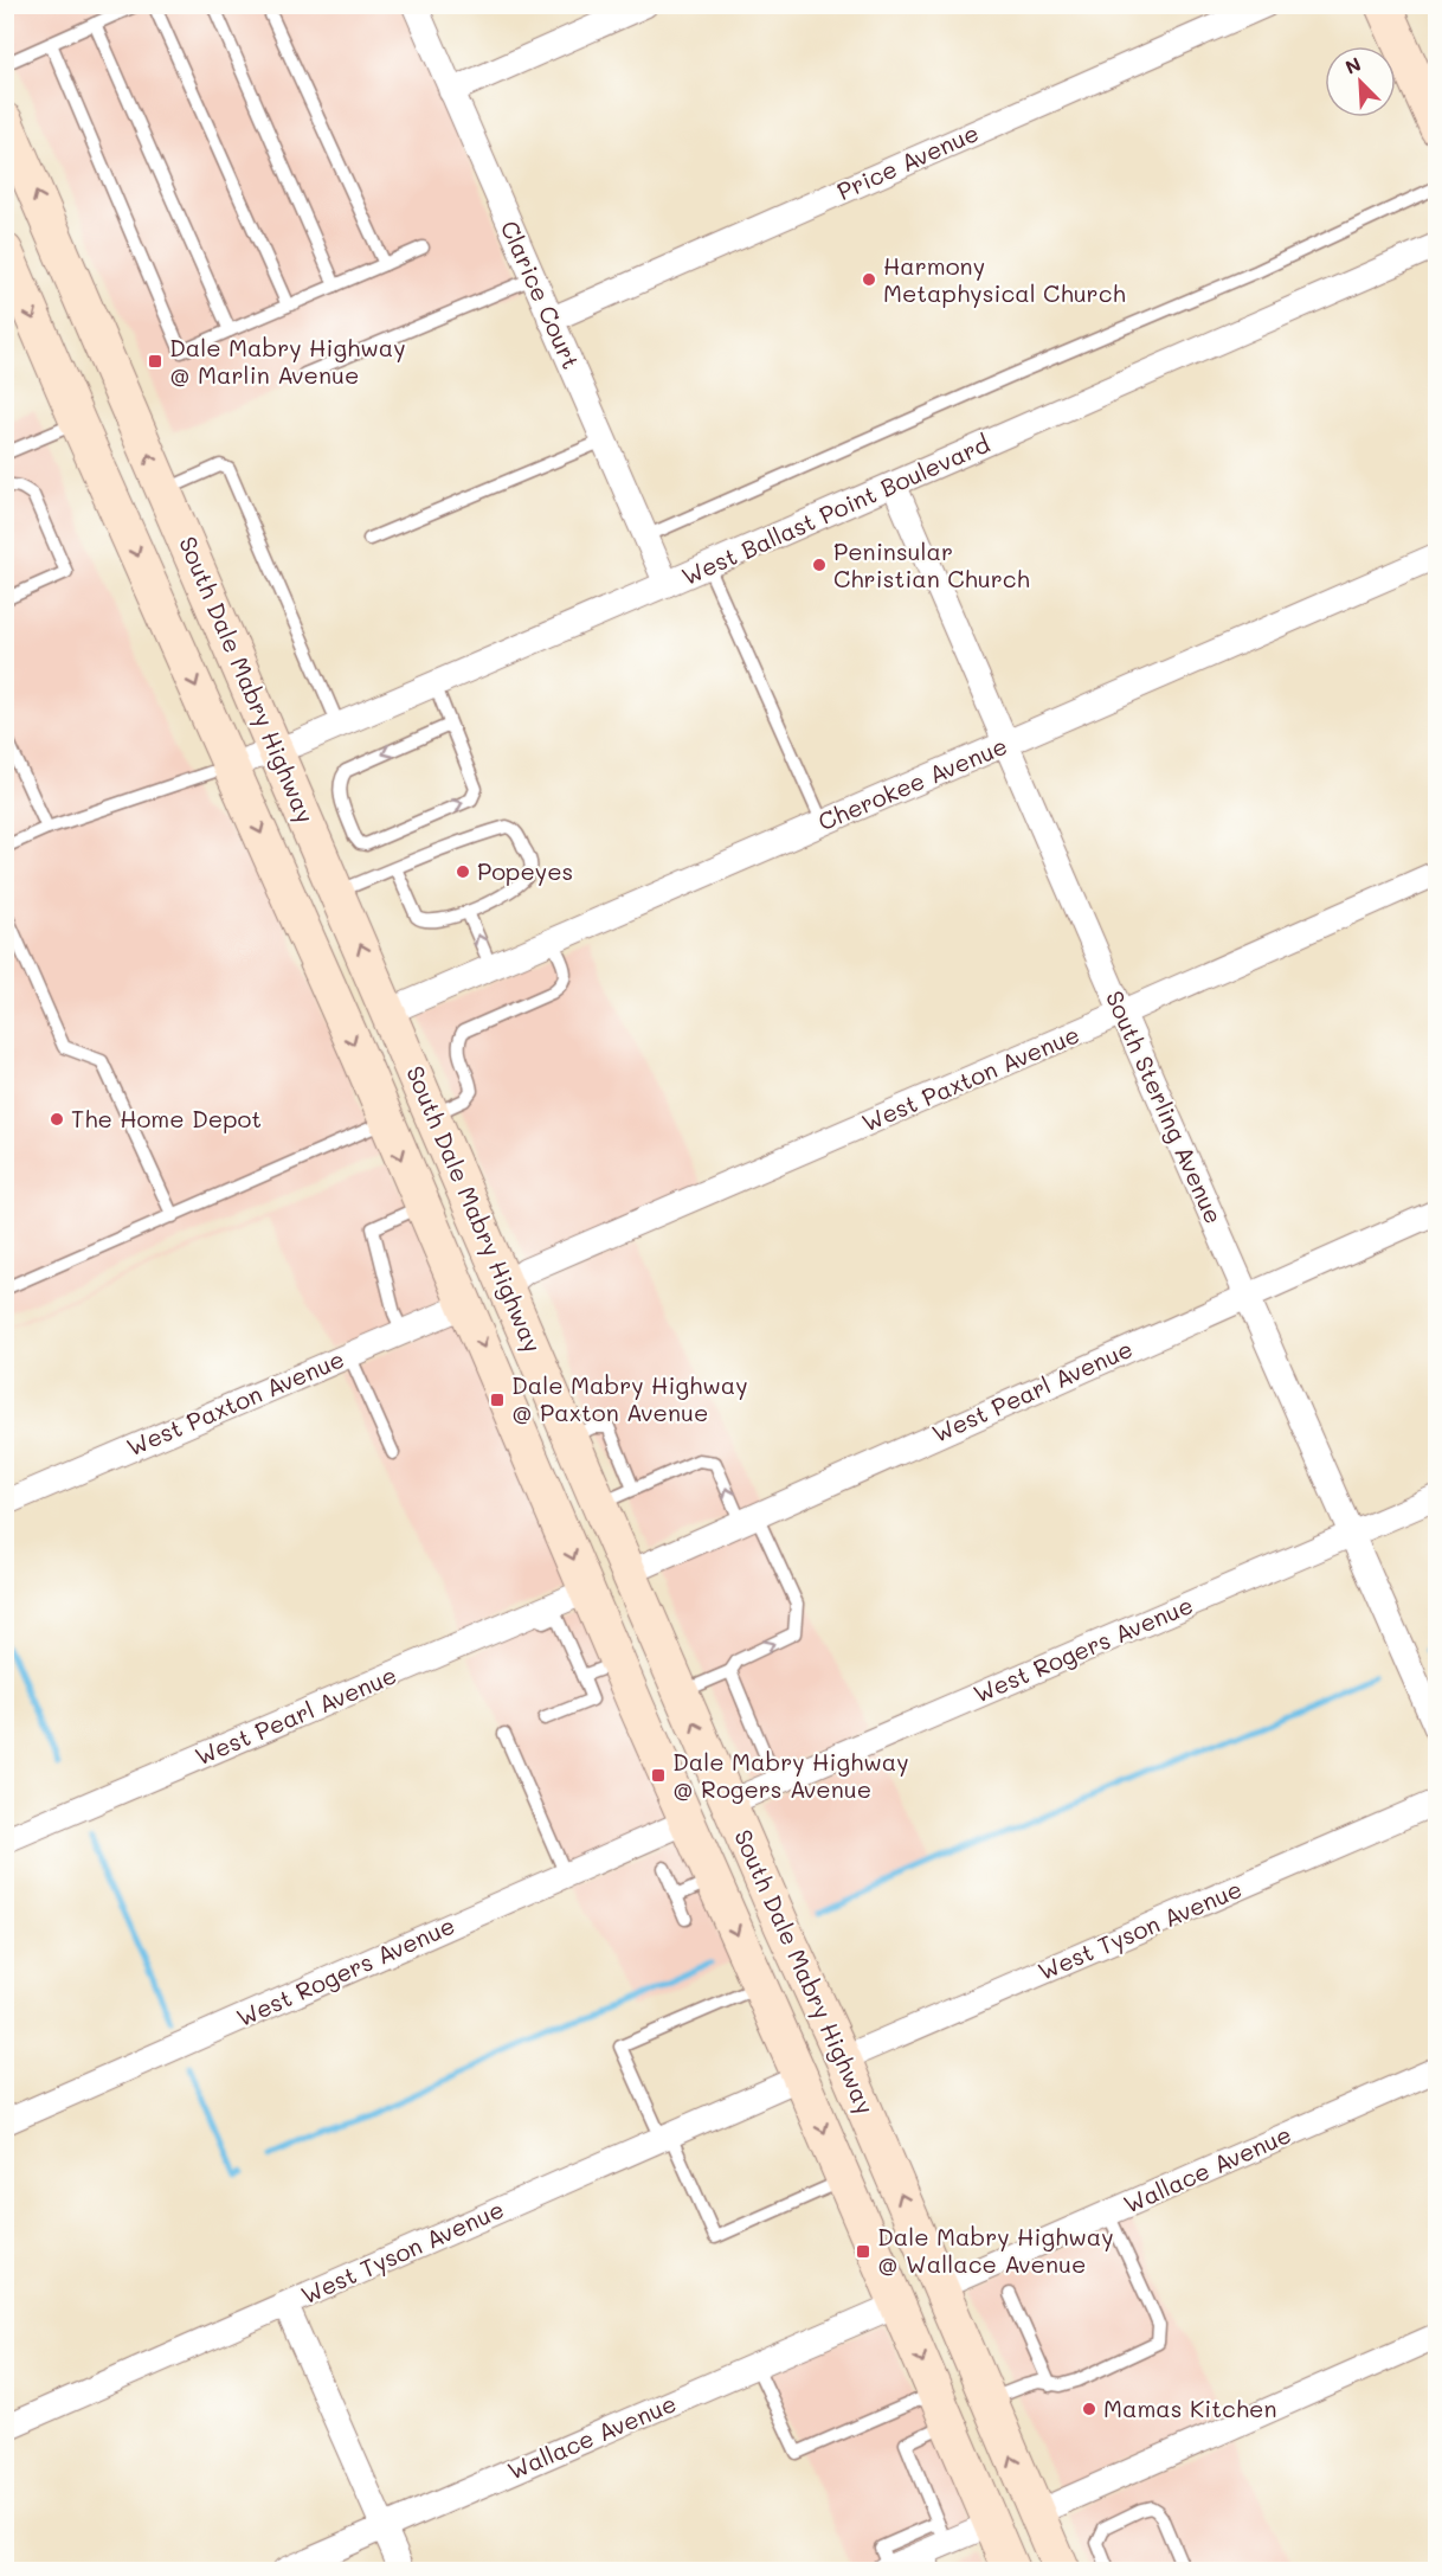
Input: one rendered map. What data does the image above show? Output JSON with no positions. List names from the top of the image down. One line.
{"streets":{"main road":["South Dale Mabry Highway"],"street":["Price Avenue","Clarice Court","West Ballast Point Boulevard","Cherokee Avenue","West Paxton Avenue","South Sterling Avenue","West Pearl Avenue","West Rogers Avenue","West Tyson Avenue","Wallace Avenue"]},"crossings":[["Price Avenue","Clarice Court"],["Clarice Court","West Ballast Point Boulevard"],["West Ballast Point Boulevard","South Dale Mabry Highway"],["West Ballast Point Boulevard","South Sterling Avenue"],["South Dale Mabry Highway","Cherokee Avenue"],["South Dale Mabry Highway","West Paxton Avenue"],["South Dale Mabry Highway","West Pearl Avenue"],["South Dale Mabry Highway","West Rogers Avenue"],["South Dale Mabry Highway","West Tyson Avenue"],["South Dale Mabry Highway","Wallace Avenue"],["Cherokee Avenue","South Sterling Avenue"],["West Paxton Avenue","South Sterling Avenue"],["South Sterling Avenue","West Pearl Avenue"],["South Sterling Avenue","West Rogers Avenue"]],"places":{"other":["Harmony Metaphysical Church","Peninsular Christian Church","Popeyes","The Home Depot","Mamas Kitchen"],"transit":["Dale Mabry Highway @ Marlin Avenue","Dale Mabry Highway @ Paxton Avenue","Dale Mabry Highway @ Rogers Avenue","Dale Mabry Highway @ Wallace Avenue"]},"north":"top left"}
